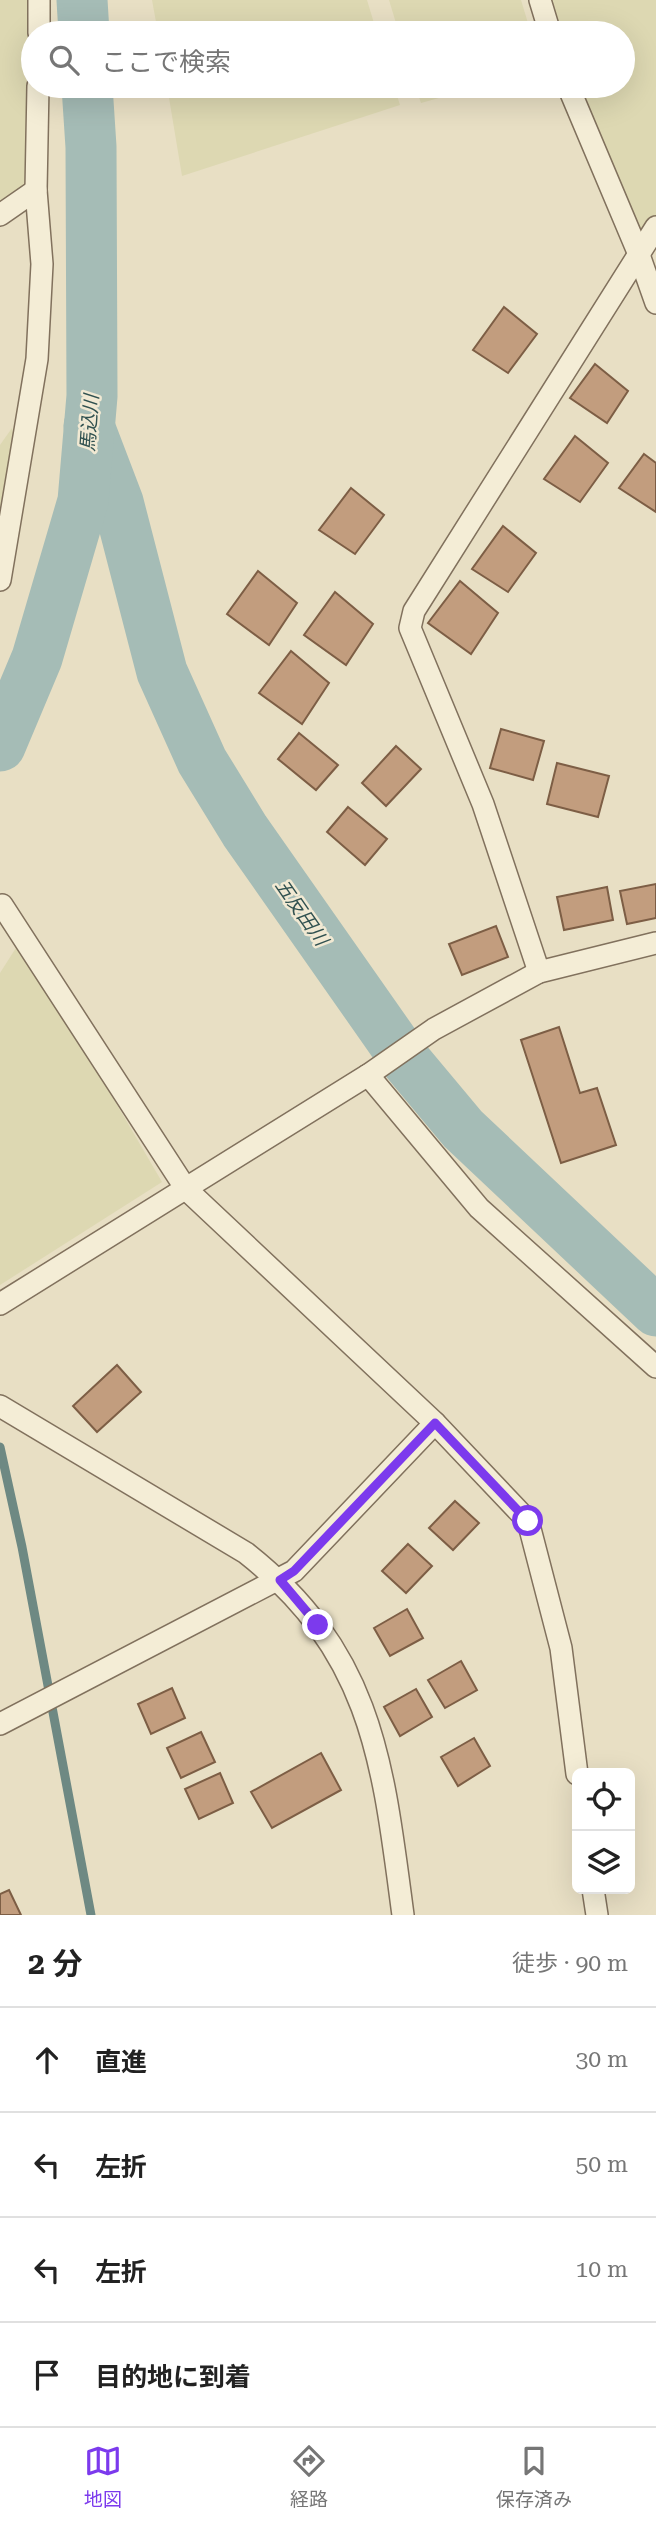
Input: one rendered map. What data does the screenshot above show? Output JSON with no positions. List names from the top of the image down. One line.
{"water":["馬込川","五反田川"],"page":{"search":"ここで検索","heading":["2 分","徒歩 · 90 m"],"list":[["直進","30 m"],["左折","50 m"],["左折","10 m"],"目的地に到着"],"nav":["地図","経路","保存済み"]}}
